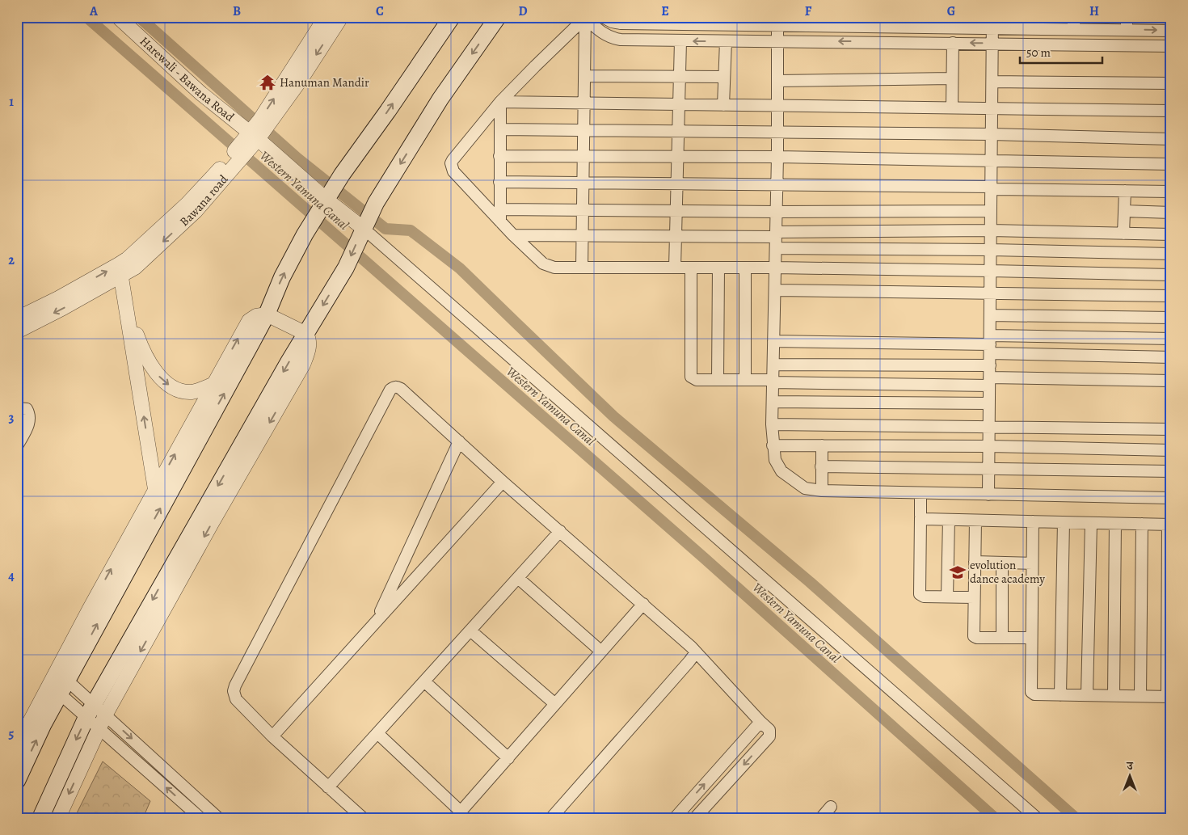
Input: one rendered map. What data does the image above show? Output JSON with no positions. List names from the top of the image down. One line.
{"streets":{"street":["Harewali - Bawana Road","Bawana road"]},"crossings":[["Harewali - Bawana Road","Bawana road"]],"water":["Western Yamuna Canal"],"places":{"temple":["Hanuman Mandir"],"school or university":["evolution dance academy"]},"scale_bar":"50 m","north":"top","grid":{"columns":["A","B","C","D","E","F","G","H"],"rows":["1","2","3","4","5"]}}
